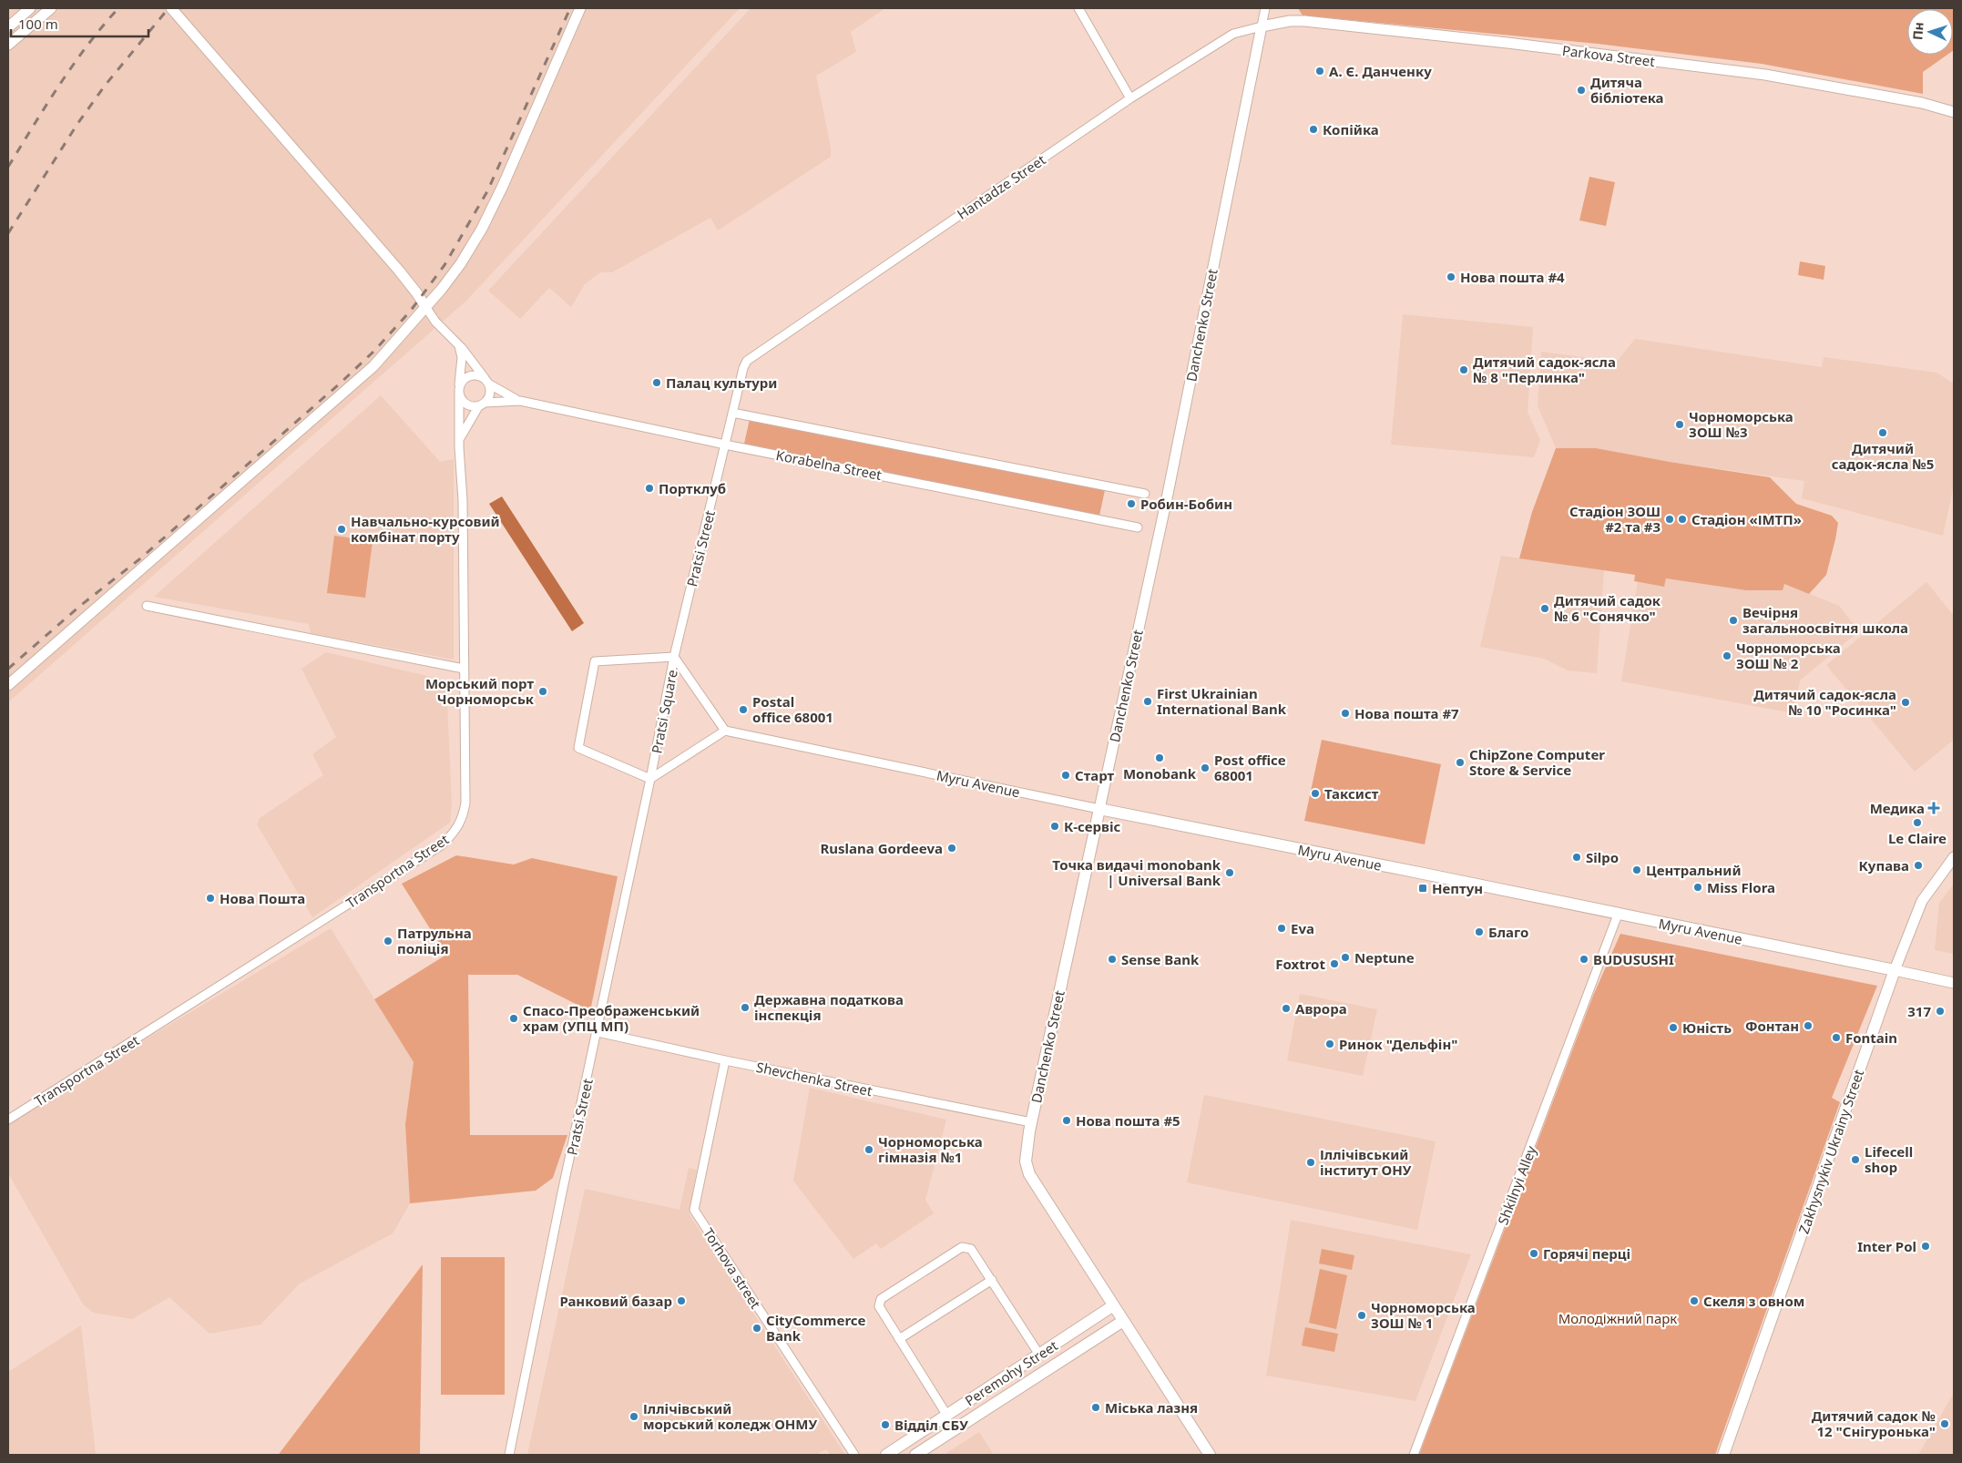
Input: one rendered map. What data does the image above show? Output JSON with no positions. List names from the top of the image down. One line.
{"streets":{"main road":["Danchenko Street","Myru Avenue","Zakhysnykiv Ukrainy Street","Peremohy Street"],"street":["Parkova Street","Hantadze Street","Korabelna Street","Pratsi Street","Pratsi Square","Transportna Street","Shevchenka Street","Shkilnyi Alley","Torhova street"]},"crossings":[["Parkova Street","Hantadze Street"],["Parkova Street","Danchenko Street"],["Hantadze Street","Danchenko Street"],["Hantadze Street","Pratsi Street"],["Danchenko Street","Myru Avenue"],["Danchenko Street","Shevchenka Street"],["Danchenko Street","Peremohy Street"],["Korabelna Street","Pratsi Street"],["Pratsi Street","Pratsi Square"],["Pratsi Street","Shevchenka Street"],["Pratsi Square","Myru Avenue"],["Myru Avenue","Zakhysnykiv Ukrainy Street"],["Myru Avenue","Shkilnyi Alley"],["Shevchenka Street","Torhova street"]],"parks":["Молодіжний парк"],"places":{"other":["А. Є. Данченку","Дитяча бібліотека","Копійка","Нова пошта #4","Дитячий садок-ясла № 8 \"Перлинка\"","Палац культури","Чорноморська ЗОШ №3","Дитячий садок-ясла №5","Портклуб","Робин-Бобин","Стадіон ЗОШ #2 та #3","Стадіон «ІМТП»","Навчально-курсовий комбінат порту","Дитячий садок № 6 \"Сонячко\"","Вечірня загальноосвітня школа","Чорноморська ЗОШ № 2","Морський порт Чорноморськ","First Ukrainian International Bank","Дитячий садок-ясла № 10 \"Росинка\"","Postal office 68001","Нова пошта #7","Monobank","ChipZone Computer Store & Service","Post office 68001","Старт","Таксист","Le Claire","К-сервіс","Ruslana Gordeeva","Silpo","Купава","Центральний","Точка видачі monobank | Universal Bank","Miss Flora","Нова Пошта","Eva","Благо","Патрульна поліція","Neptune","Sense Bank","BUDUSUSHI","Foxtrot","Державна податкова інспекція","Аврора","317","Спасо-Преображенський храм (УПЦ МП)","Фонтан","Юність","Fontain","Ринок \"Дельфін\"","Нова пошта #5","Чорноморська гімназія №1","Lifecell shop","Іллічівський інститут ОНУ","Inter Pol","Горячі перці","Ранковий базар","Скеля з овном","Чорноморська ЗОШ № 1","CityCommerce Bank","Міська лазня","Іллічівський морський коледж ОНМУ","Дитячий садок № 12 \"Снігуронька\"","Відділ СБУ"],"health":["Медика"],"transit":["Нептун"]},"scale_bar":"100 m","north":"left"}
